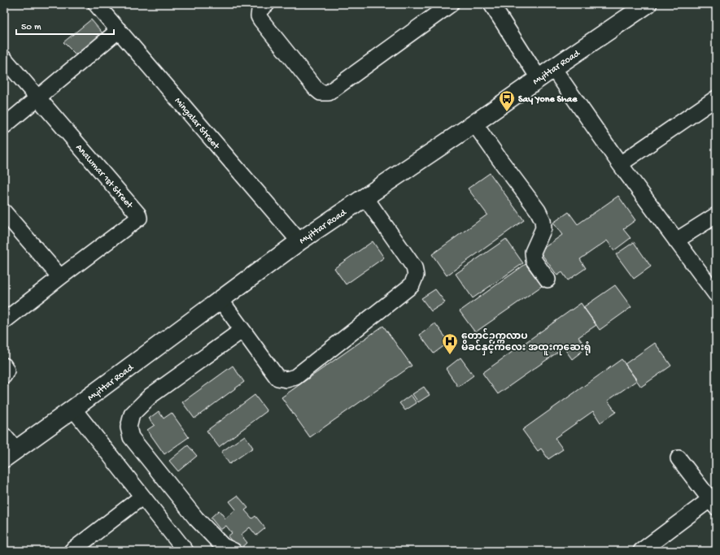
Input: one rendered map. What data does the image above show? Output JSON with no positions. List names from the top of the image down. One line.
{"streets":{"main road":["Myittar Road"],"street":["Mingalar Street","Anawmar 1st Street"]},"crossings":[["Myittar Road","Mingalar Street"]],"places":{"bus stop":["Say Yone Shae"],"hospital":["တောင်ဥက္ကလာပ မိခင်နှင့်ကလေး အထူးကုဆေးရုံ"]},"scale_bar":"50 m"}
